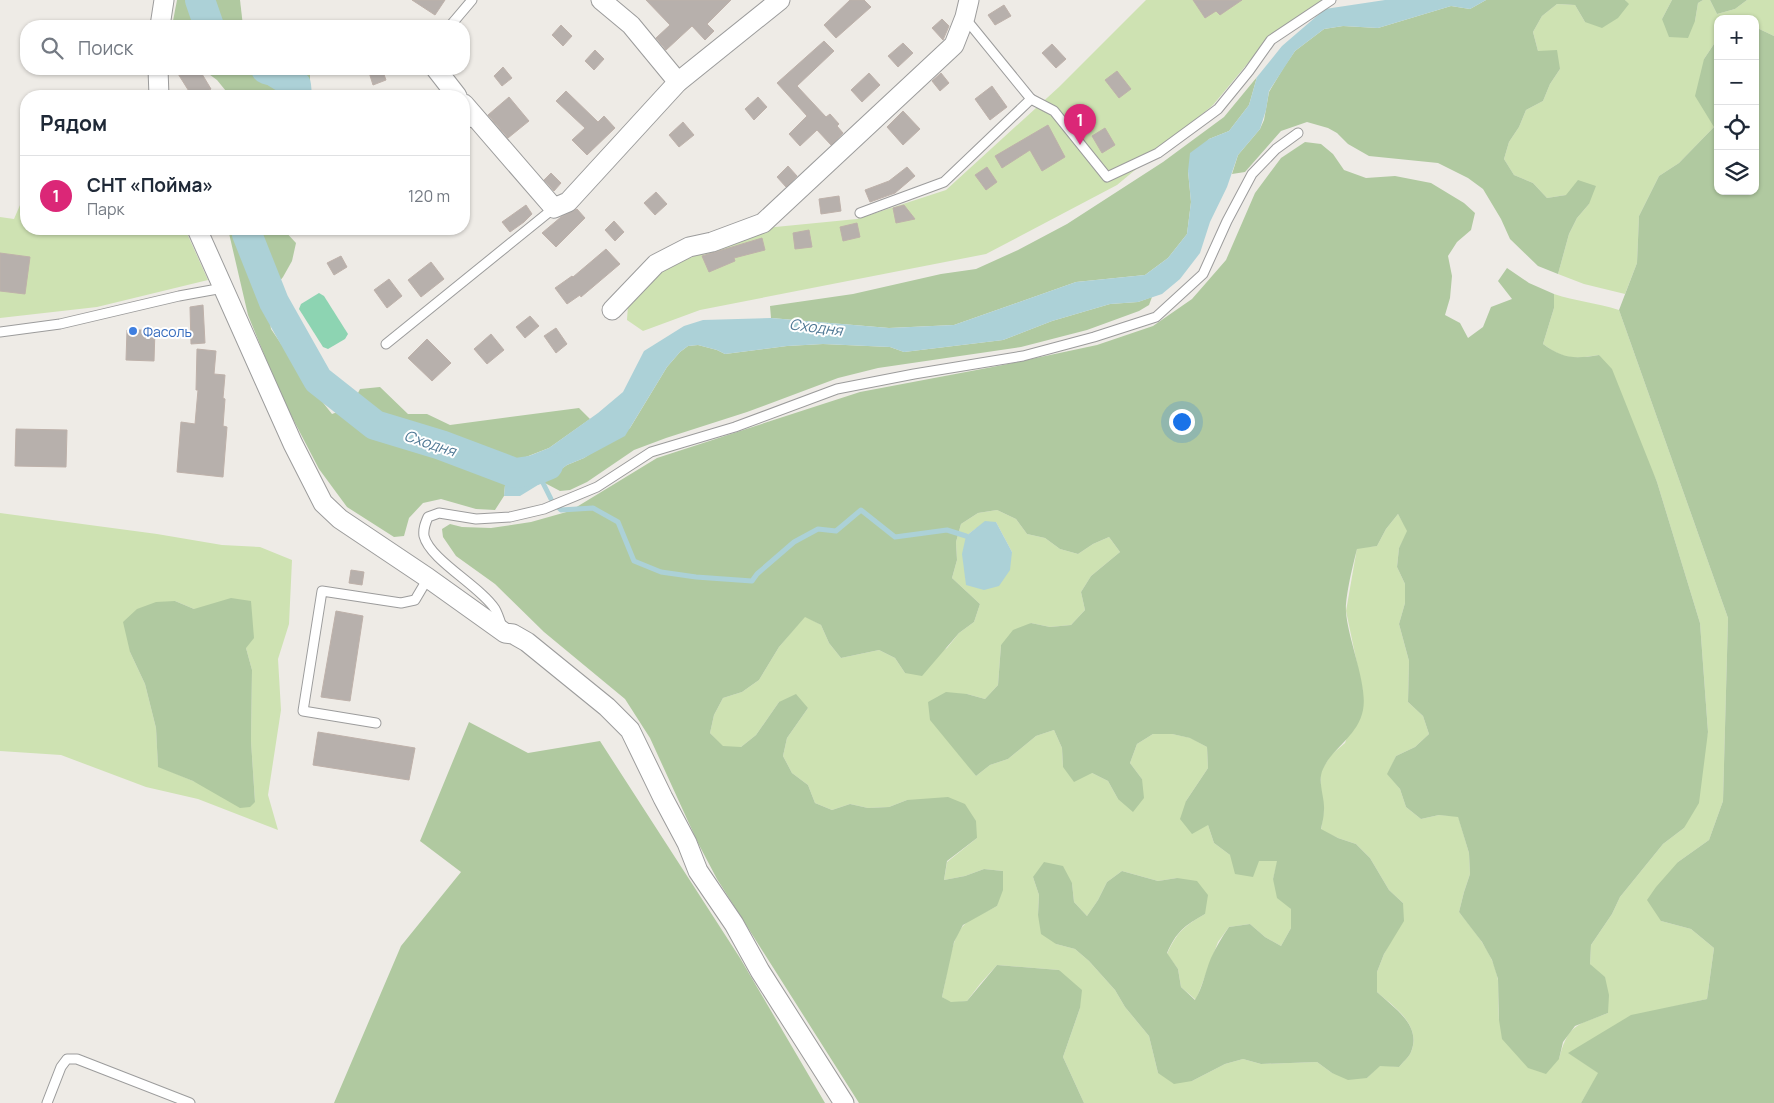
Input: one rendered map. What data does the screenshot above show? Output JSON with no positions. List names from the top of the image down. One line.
{"water":["Сходня"],"places":["Фасоль"],"page":{"map_buttons":["+","−"],"search":"Поиск","heading":"Рядом","pins":"1","list":[{"mark":"1","name":"СНТ «Пойма»","note":"Парк","value":"120 m"}]}}
